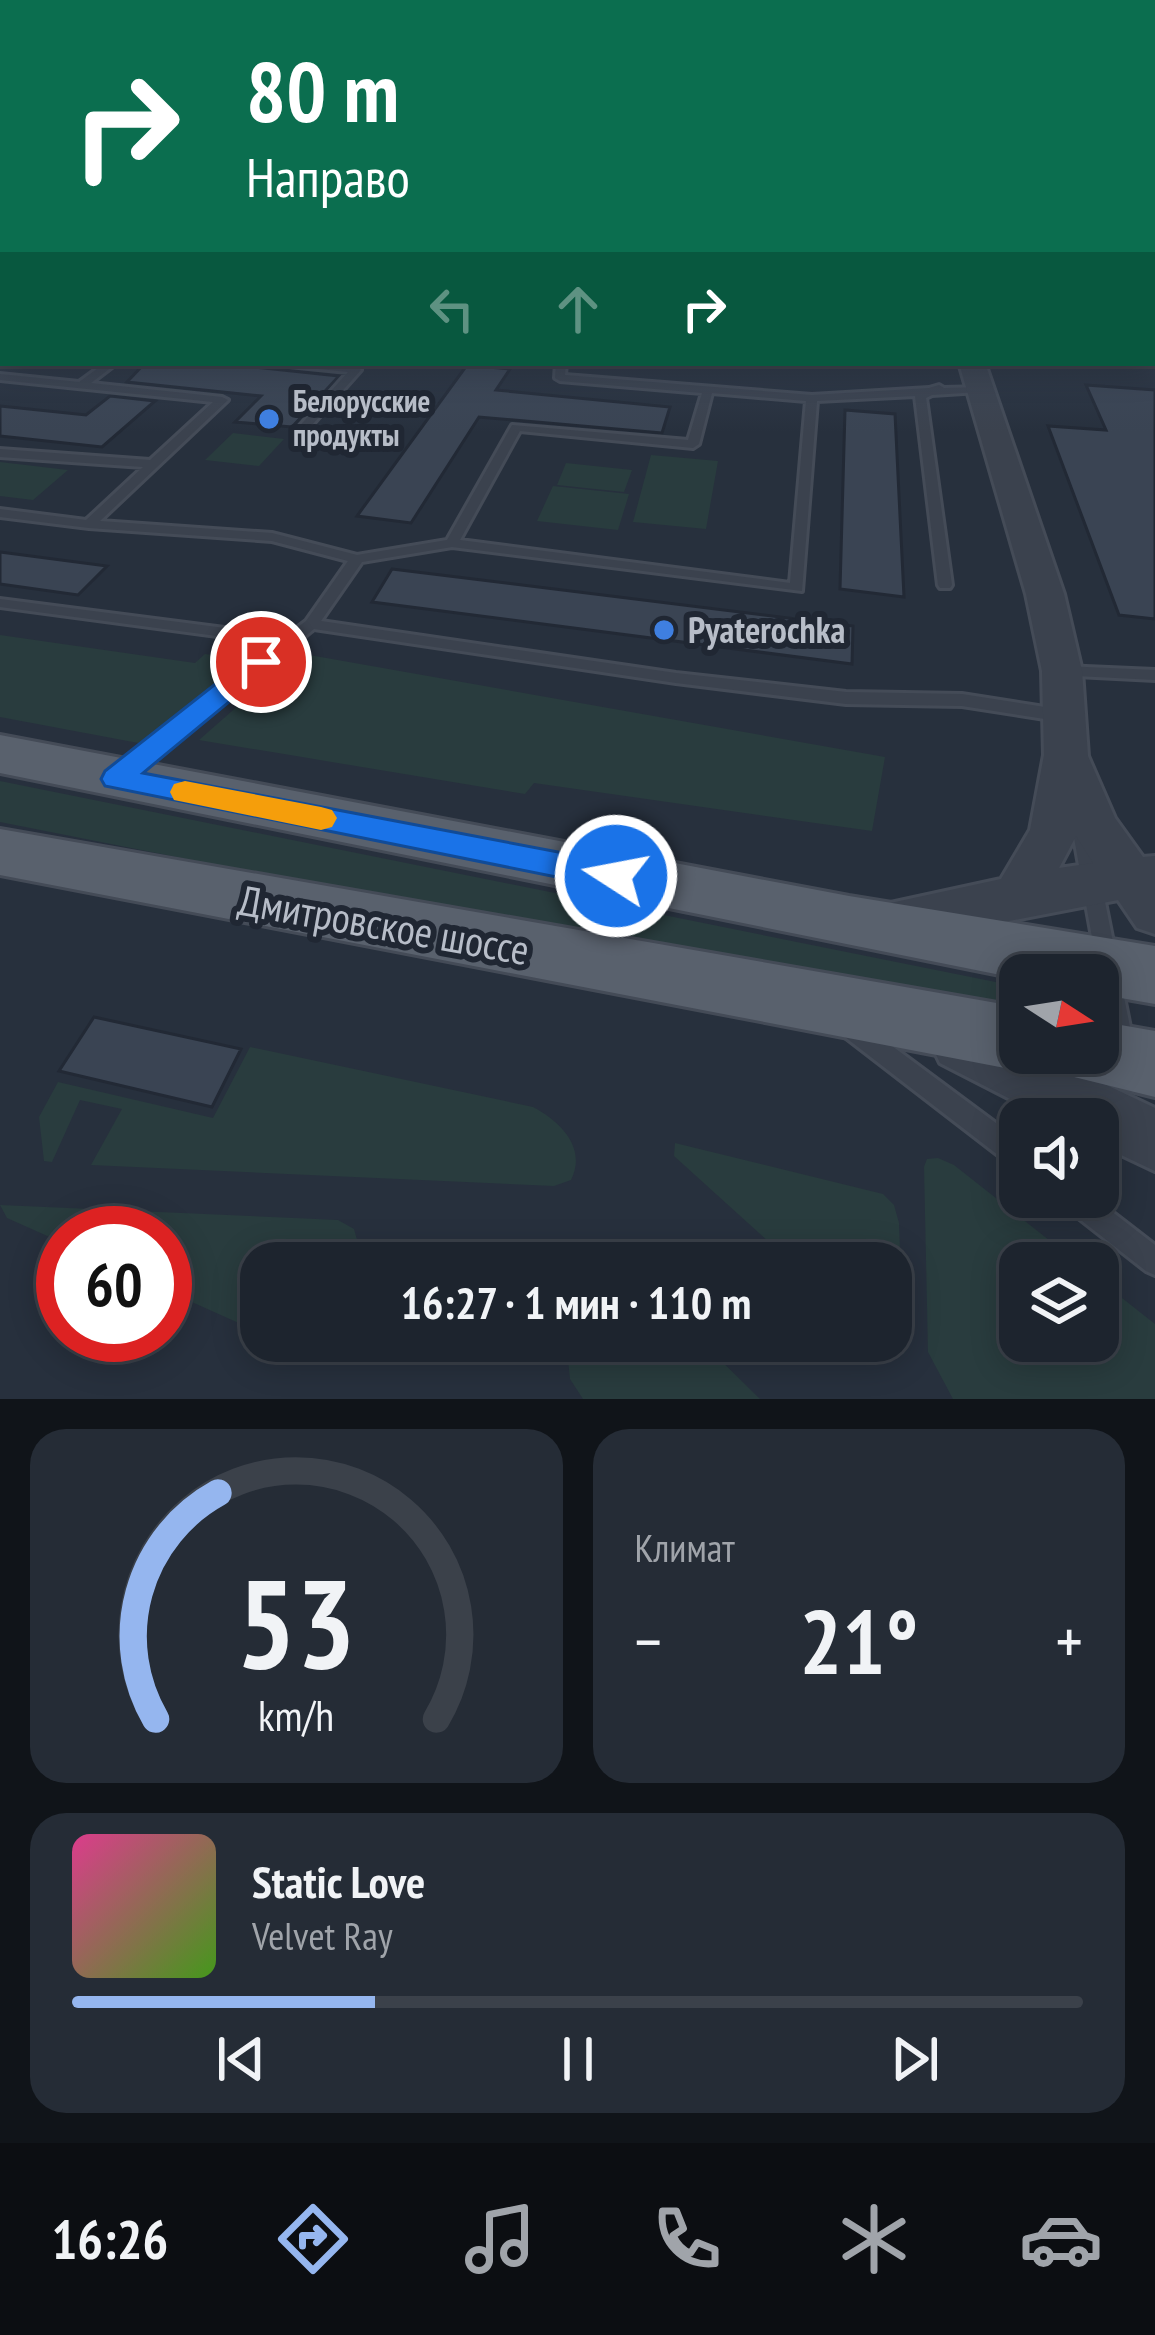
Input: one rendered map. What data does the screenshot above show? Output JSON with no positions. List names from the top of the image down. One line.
{"streets":{"main road":["Дмитровское шоссе"]},"places":["Белорусские продукты","Pyaterochka"],"north":"right","page":{"turn":["80 m","Направо"],"limit":"60","trip":"16:27 · 1 мин · 110 m","tile":"Климат","heat":["−","21°","+"],"song":["Static Love","Velvet Ray"],"tabs":"16:26","gauge":["53","km/h"]}}
